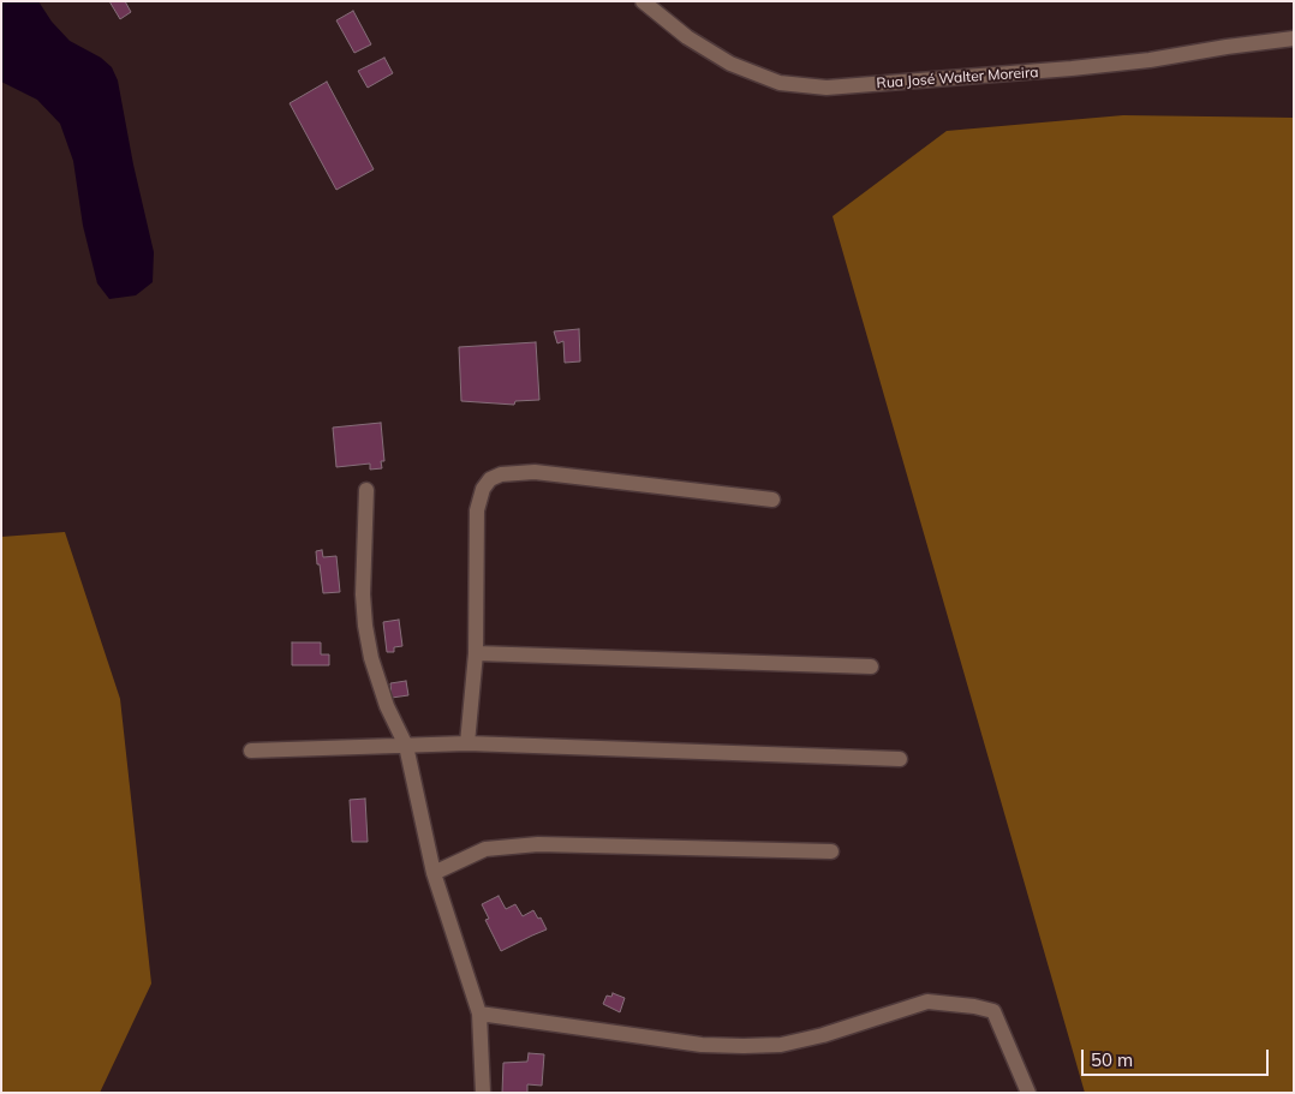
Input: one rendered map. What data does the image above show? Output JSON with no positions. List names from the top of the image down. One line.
{"streets":{"street":["Rua José Walter Moreira"]},"scale_bar":"50 m"}
